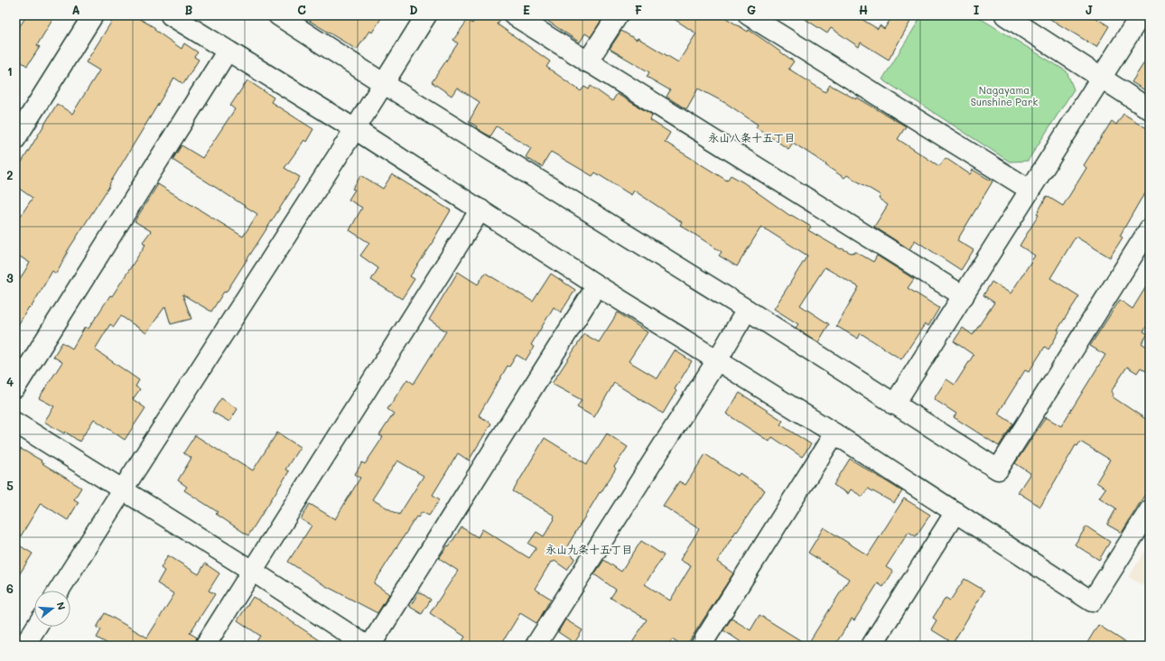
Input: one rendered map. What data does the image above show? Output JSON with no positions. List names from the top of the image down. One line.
{"districts":["永山八条十五丁目","永山九条十五丁目"],"parks":["Nagayama Sunshine Park"],"north":"right","grid":{"columns":["A","B","C","D","E","F","G","H","I","J"],"rows":["1","2","3","4","5","6"]}}
